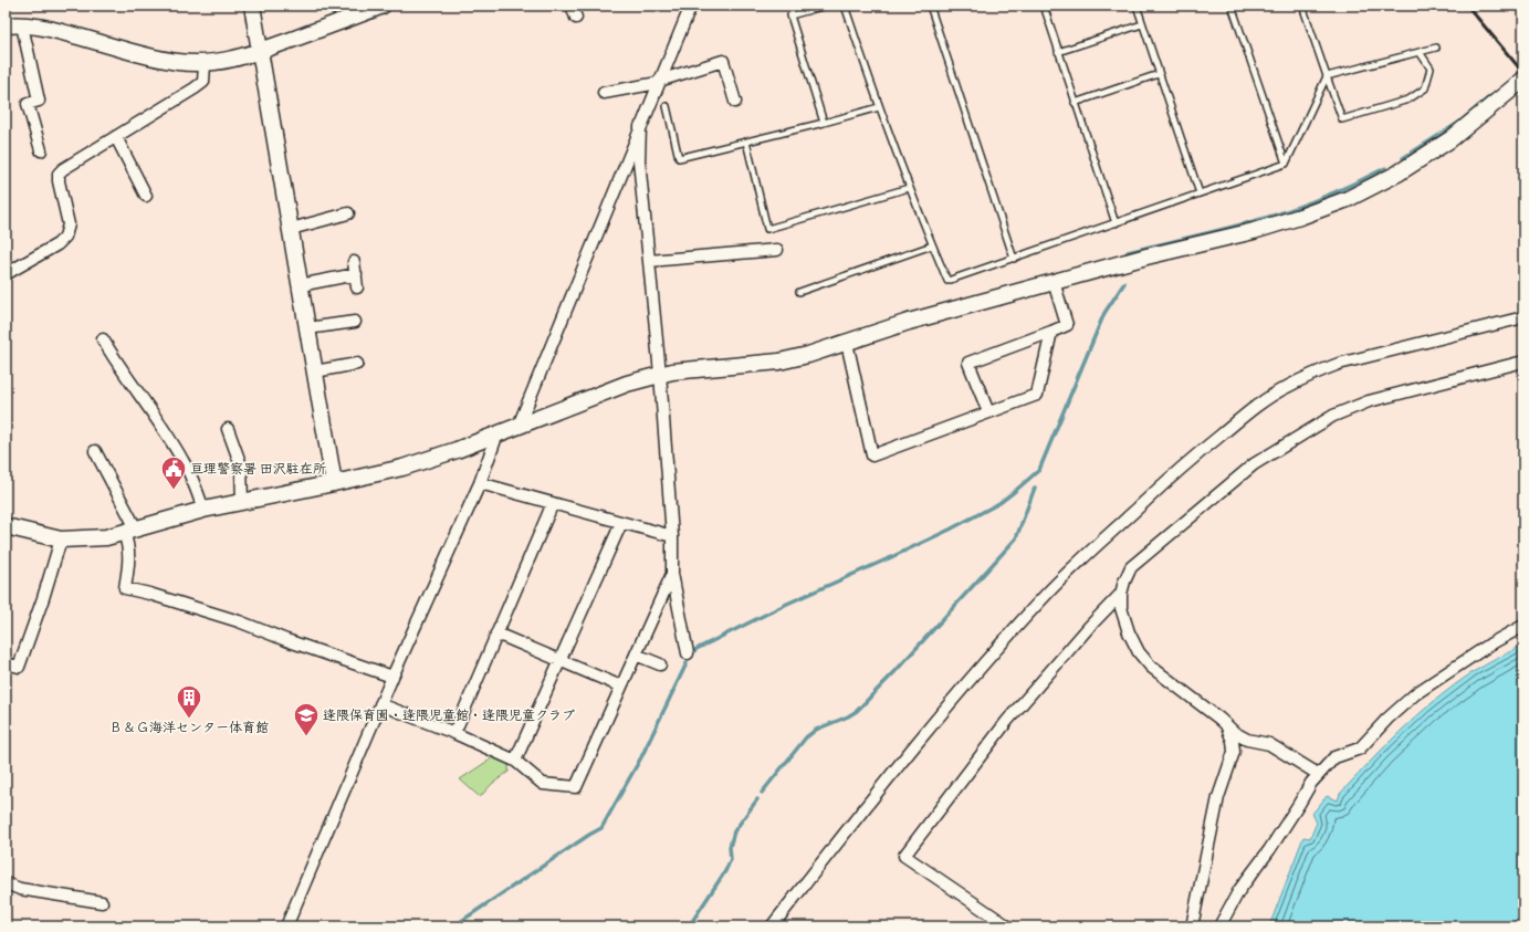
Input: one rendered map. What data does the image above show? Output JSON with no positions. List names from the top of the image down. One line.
{"places":{"public building":["亘理警察署 田沢駐在所"],"building":["Ｂ＆Ｇ海洋センター体育館"],"school or university":["逢隈保育園・逢隈児童館・逢隈児童クラブ"]}}
